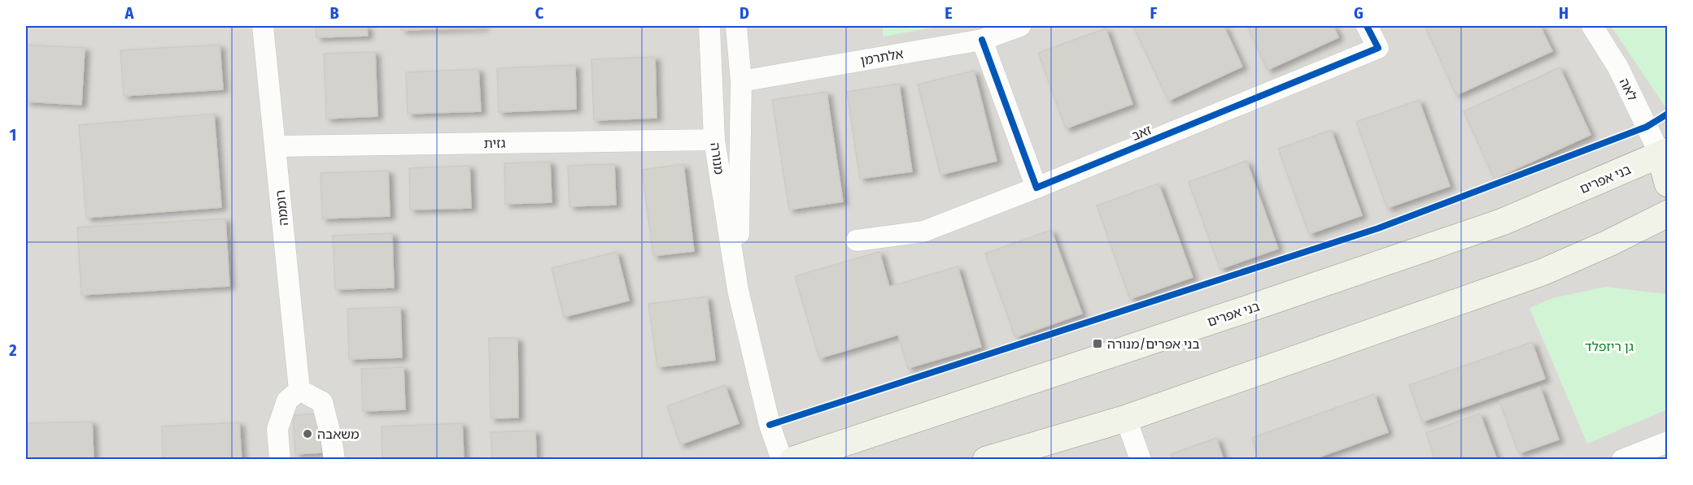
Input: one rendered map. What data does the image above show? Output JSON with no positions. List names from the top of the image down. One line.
{"streets":{"main road":["בני אפרים"],"street":["אלתרמן","לאה","זאב","גזית","מנורה","רוממה"]},"crossings":[["אלתרמן","מנורה"],["לאה","בני אפרים"],["גזית","מנורה"],["גזית","רוממה"]],"parks":["גן ריזפלד"],"places":{"transit":["בני אפרים/מנורה"],"other":["משאבה"]},"grid":{"columns":["A","B","C","D","E","F","G","H"],"rows":["1","2"]}}
